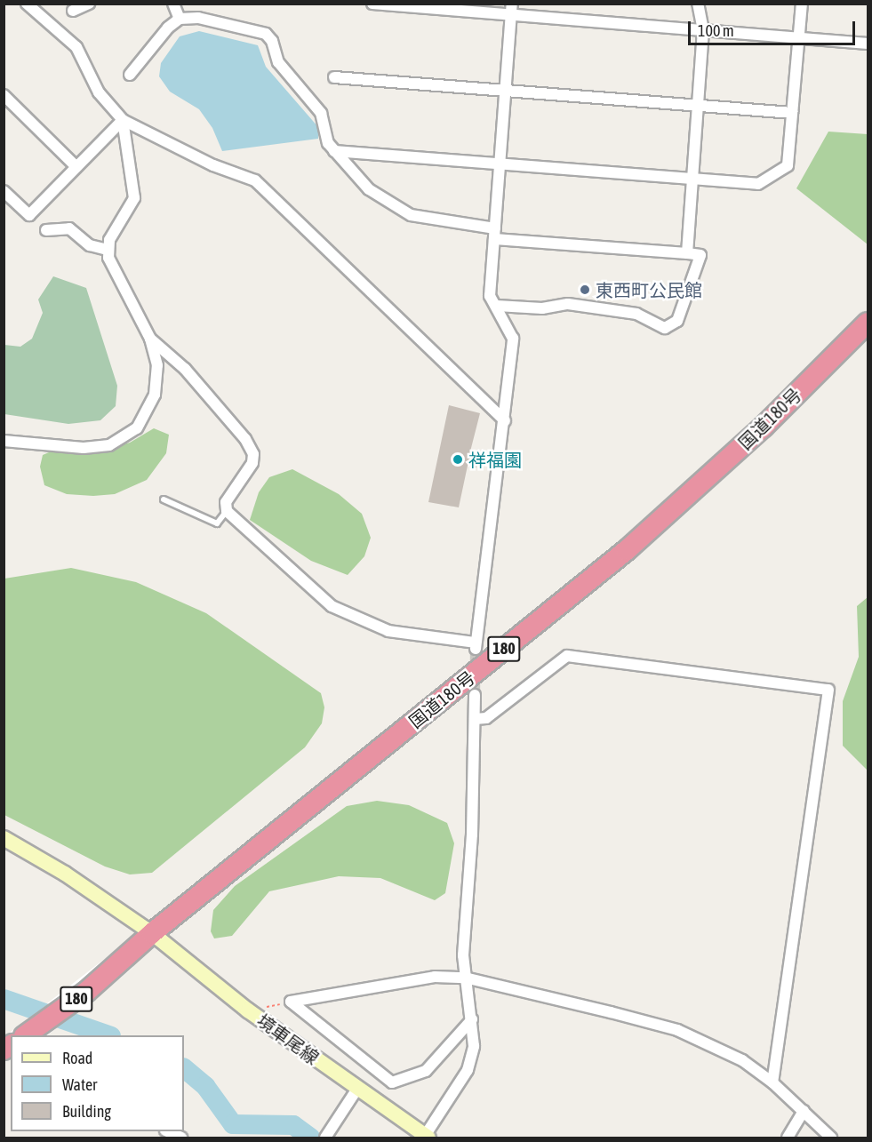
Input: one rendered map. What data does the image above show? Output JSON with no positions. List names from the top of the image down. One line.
{"streets":{"highway":["国道180号","180"],"main road":["境車尾線"]},"crossings":[["国道180号","境車尾線"]],"places":["東西町公民館","祥福園"],"legend":["Road","Water","Building"],"scale_bar":"100 m"}
